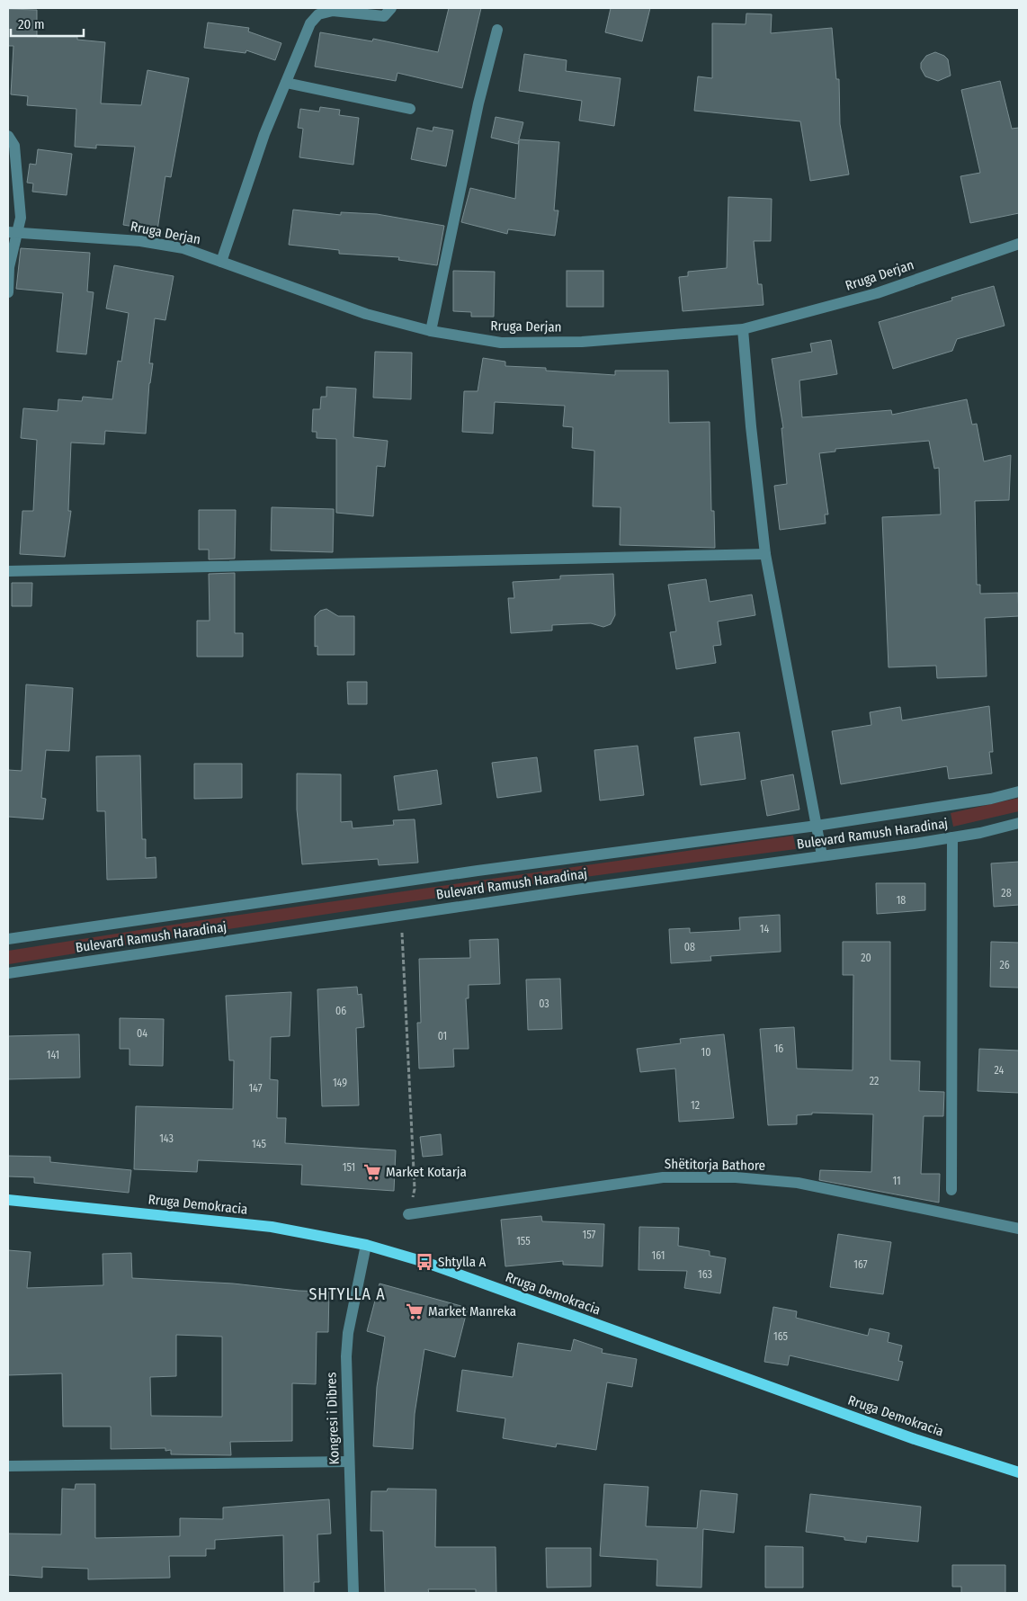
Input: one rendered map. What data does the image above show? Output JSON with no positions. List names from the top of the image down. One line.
{"streets":{"main road":["Rruga Demokracia"],"street":["Rruga Derjan","Bulevard Ramush Haradinaj","Shëtitorja Bathore","Kongresi i Dibres"]},"crossings":[["Rruga Demokracia","Kongresi i Dibres"]],"districts":["SHTYLLA A"],"places":{"supermarket":["Market Kotarja","Market Manreka"],"bus stop":["Shtylla A"]},"house_numbers":["28","18","14","08","20","26","03","06","04","01","16","10","141","24","22","149","147","12","143","145","151","11","157","155","161","167","163","165"],"scale_bar":"20 m"}
